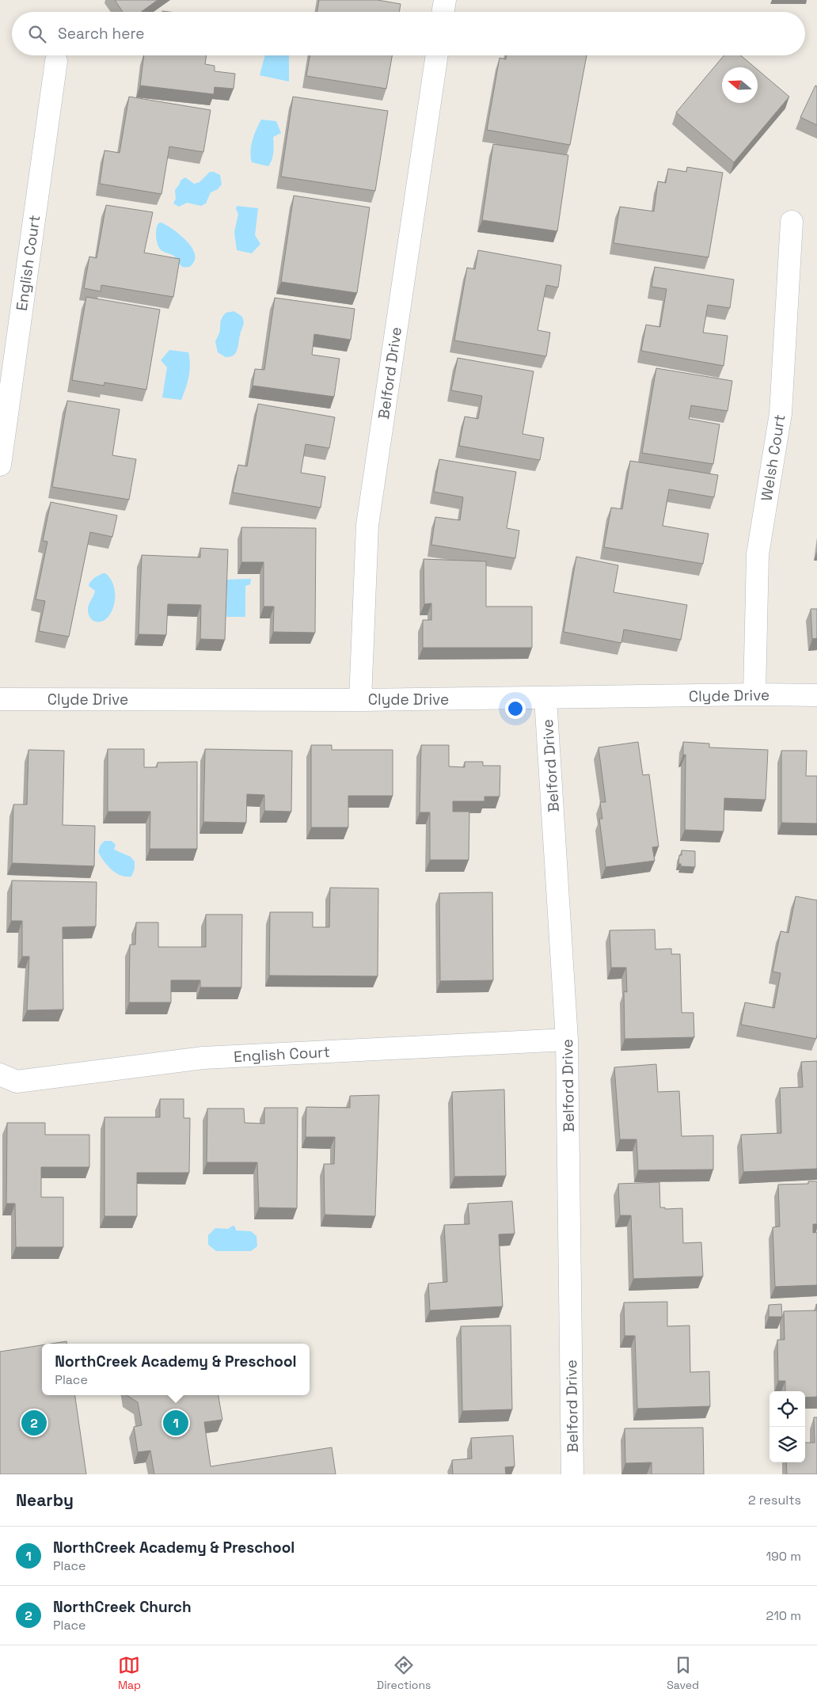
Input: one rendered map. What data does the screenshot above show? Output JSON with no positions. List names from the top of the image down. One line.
{"streets":{"street":["English Court","Belford Drive","Welsh Court","Clyde Drive"]},"crossings":[["English Court","Belford Drive"],["Belford Drive","Clyde Drive"],["Welsh Court","Clyde Drive"]],"north":"left","page":{"search":"Search here","popup":["NorthCreek Academy & Preschool","Place"],"pins":["1","2"],"heading":["Nearby","2 results"],"list":[{"mark":"1","name":"NorthCreek Academy & Preschool","note":"Place","value":"190 m"},{"mark":"2","name":"NorthCreek Church","note":"Place","value":"210 m"}],"nav":["Map","Directions","Saved"]}}
